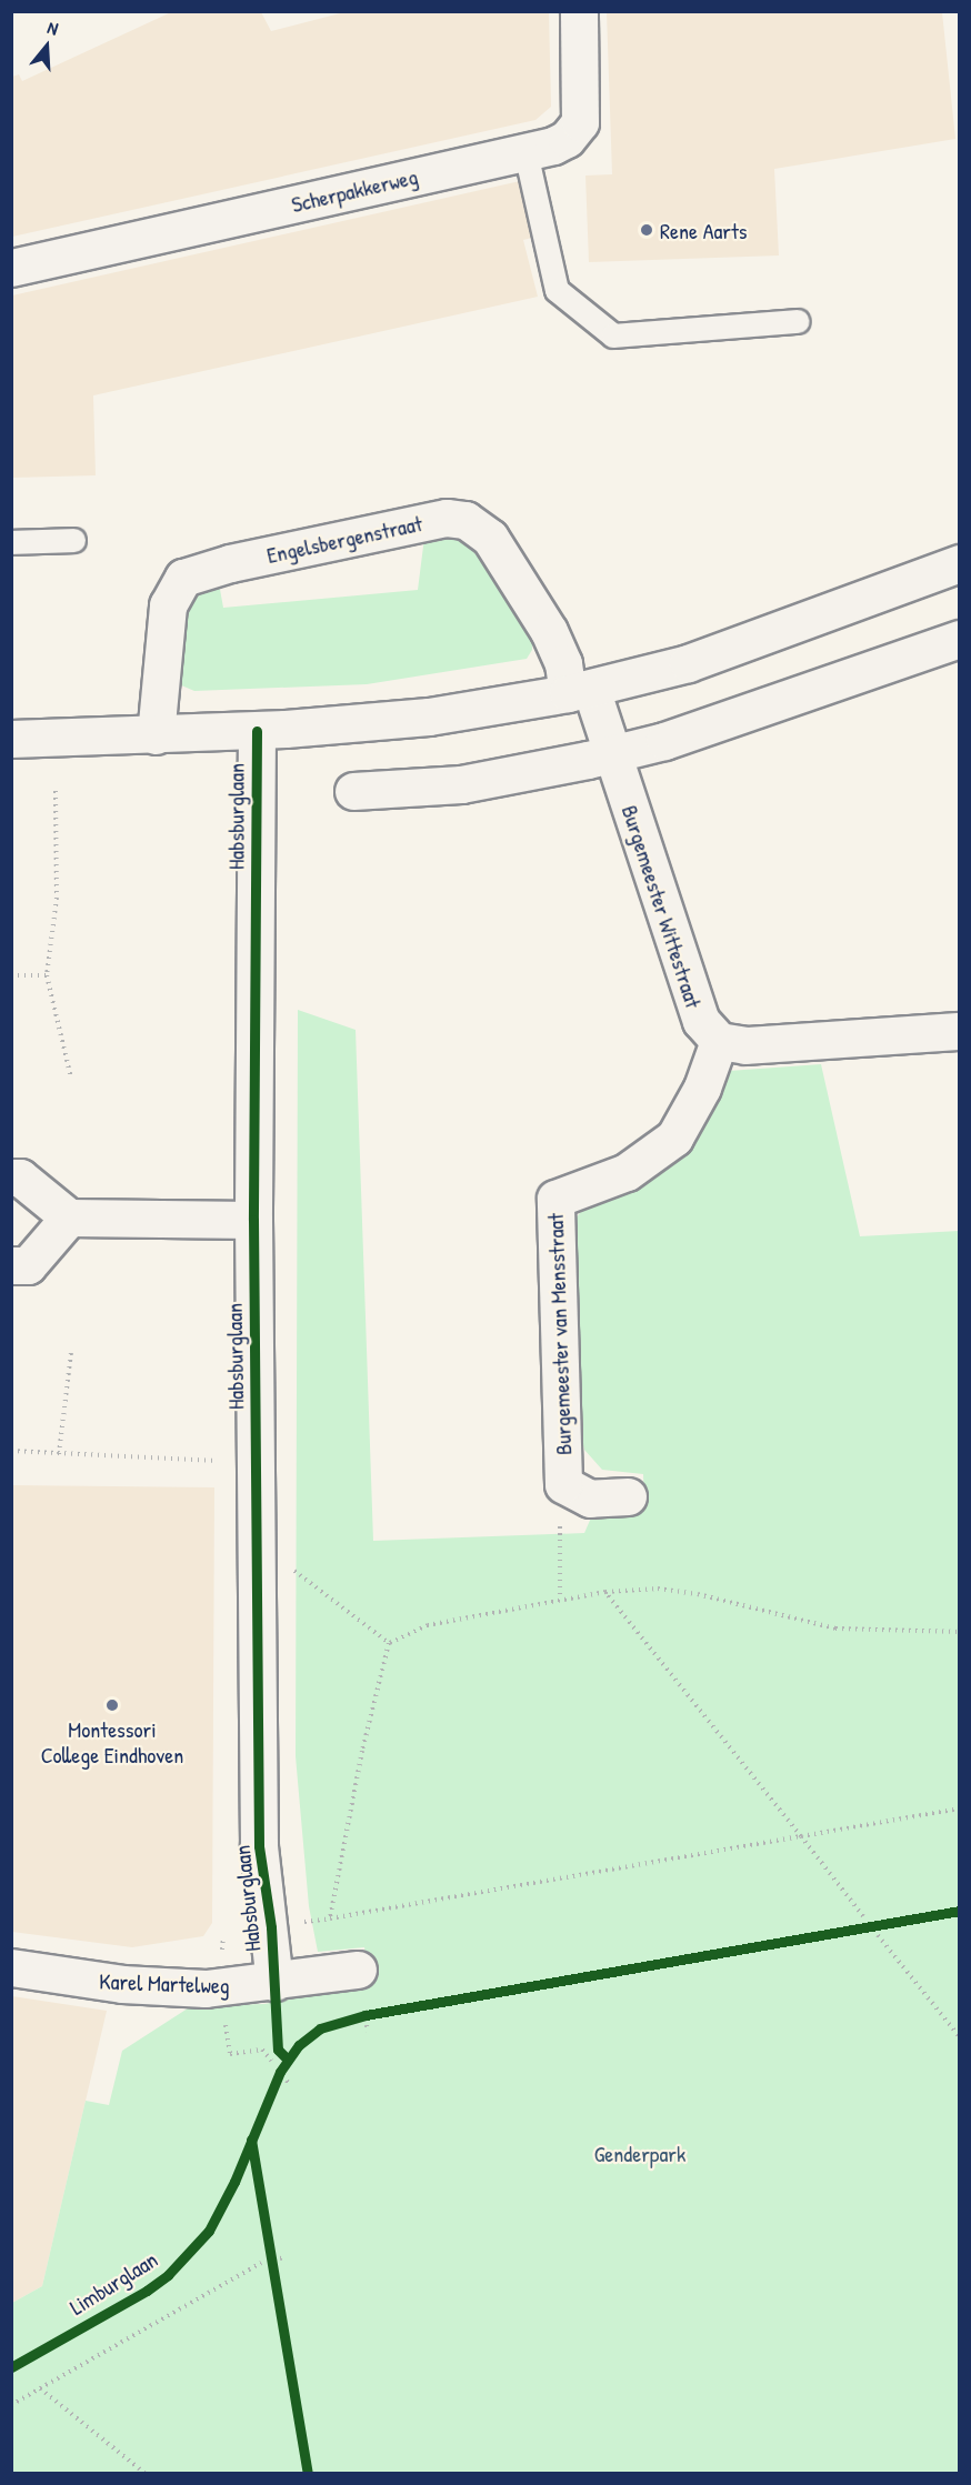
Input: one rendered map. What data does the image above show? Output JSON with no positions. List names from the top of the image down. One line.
{"streets":{"street":["Scherpakkerweg","Engelsbergenstraat","Habsburglaan","Burgemeester Wittestraat","Burgemeester van Mensstraat","Karel Martelweg"],"cycle path":["Limburglaan"]},"crossings":[["Engelsbergenstraat","Burgemeester Wittestraat"],["Habsburglaan","Karel Martelweg"],["Burgemeester Wittestraat","Burgemeester van Mensstraat"]],"parks":["Genderpark"],"places":["Rene Aarts","Montessori College Eindhoven"],"north":"top"}
